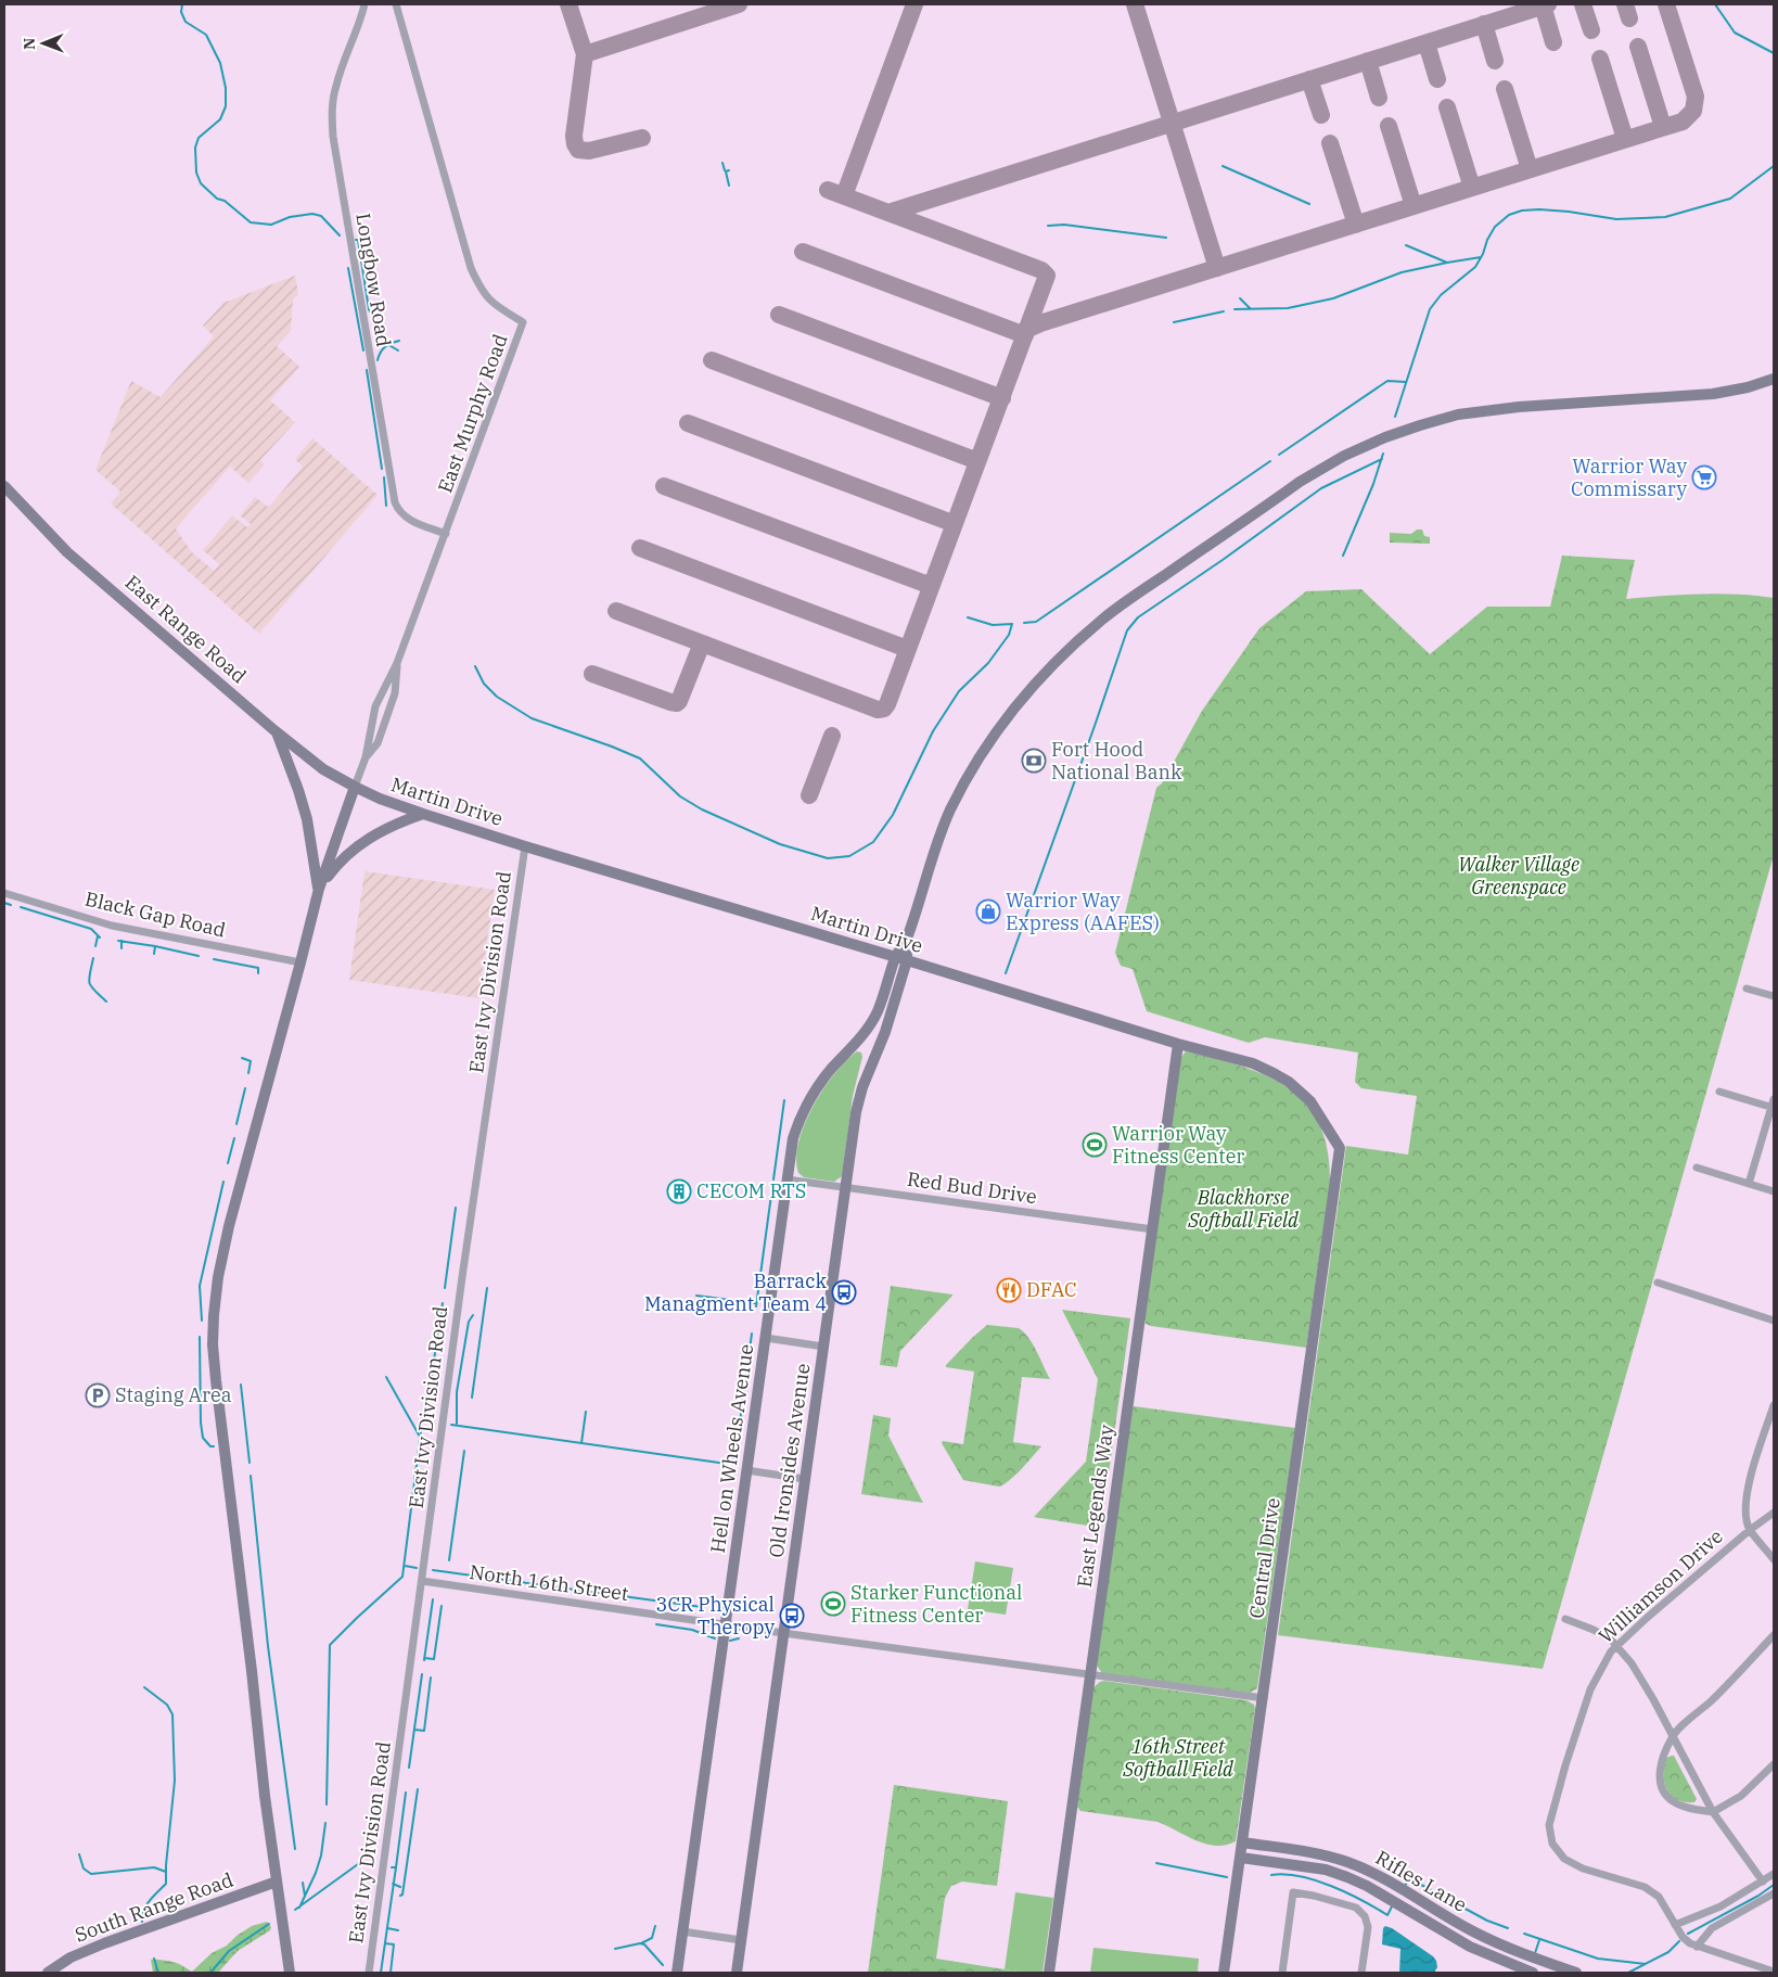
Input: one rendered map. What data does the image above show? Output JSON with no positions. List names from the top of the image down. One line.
{"streets":{"street":["Longbow Road","East Murphy Road","East Range Road","Martin Drive","Black Gap Road","East Ivy Division Road","Red Bud Drive","Hell on Wheels Avenue","Old Ironsides Avenue","East Legends Way","Central Drive","North 16th Street","Williamson Drive","Rifles Lane","South Range Road"]},"crossings":[["Longbow Road","East Murphy Road"],["East Range Road","Martin Drive"],["Martin Drive","East Ivy Division Road"],["Martin Drive","Hell on Wheels Avenue"],["Martin Drive","Old Ironsides Avenue"],["Martin Drive","East Legends Way"],["Martin Drive","Central Drive"],["East Ivy Division Road","North 16th Street"],["Red Bud Drive","Hell on Wheels Avenue"],["Red Bud Drive","Old Ironsides Avenue"],["Red Bud Drive","East Legends Way"],["Hell on Wheels Avenue","Old Ironsides Avenue"],["Hell on Wheels Avenue","North 16th Street"],["Old Ironsides Avenue","North 16th Street"],["East Legends Way","North 16th Street"],["Central Drive","North 16th Street"],["Central Drive","Rifles Lane"]],"parks":["Walker Village Greenspace","Blackhorse Softball Field","16th Street Softball Field"],"places":{"supermarket":["Warrior Way Commissary"],"bank":["Fort Hood National Bank"],"shop":["Warrior Way Express (AAFES)"],"sports":["Warrior Way Fitness Center","Starker Functional Fitness Center"],"building":["CECOM RTS"],"restaurant":["DFAC"],"bus stop":["Barrack Managment Team 4","3CR Physical Theropy"],"parking":["Staging Area"]},"north":"left"}
